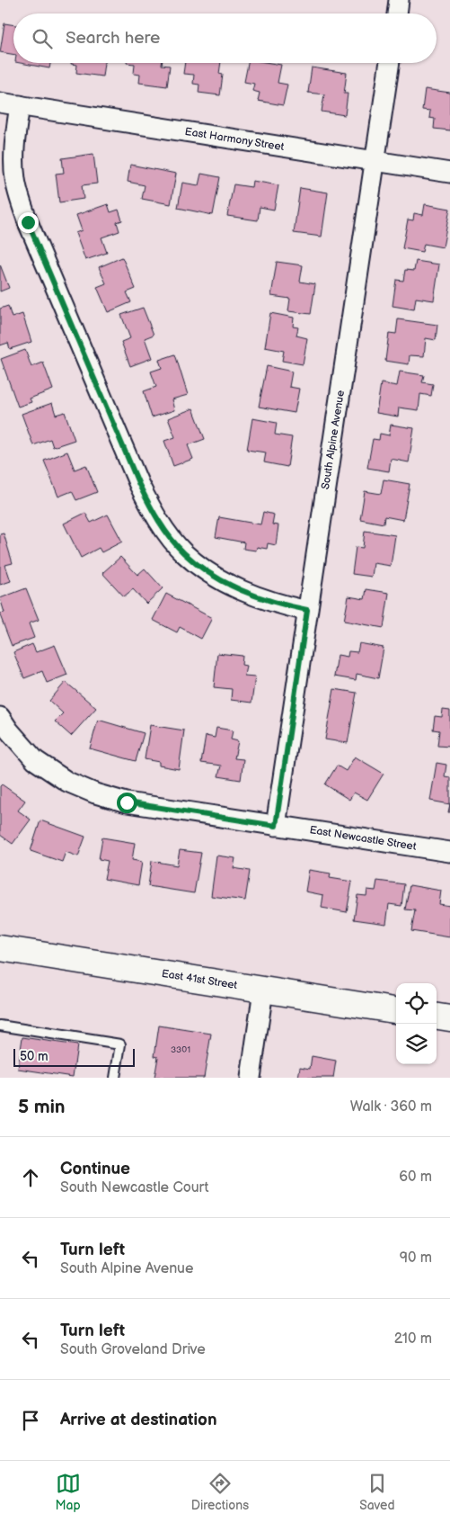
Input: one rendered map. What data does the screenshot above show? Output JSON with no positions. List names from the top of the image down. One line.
{"streets":{"main road":["East 41st Street"],"street":["East Harmony Street","South Alpine Avenue","East Newcastle Street"]},"crossings":[["East Harmony Street","South Alpine Avenue"],["South Alpine Avenue","East Newcastle Street"]],"house_numbers":["3301"],"scale_bar":"50 m","page":{"search":"Search here","scale":"50 m","heading":["5 min","Walk · 360 m"],"list":[["Continue","South Newcastle Court","60 m"],["Turn left","South Alpine Avenue","90 m"],["Turn left","South Groveland Drive","210 m"],"Arrive at destination"],"nav":["Map","Directions","Saved"]}}
